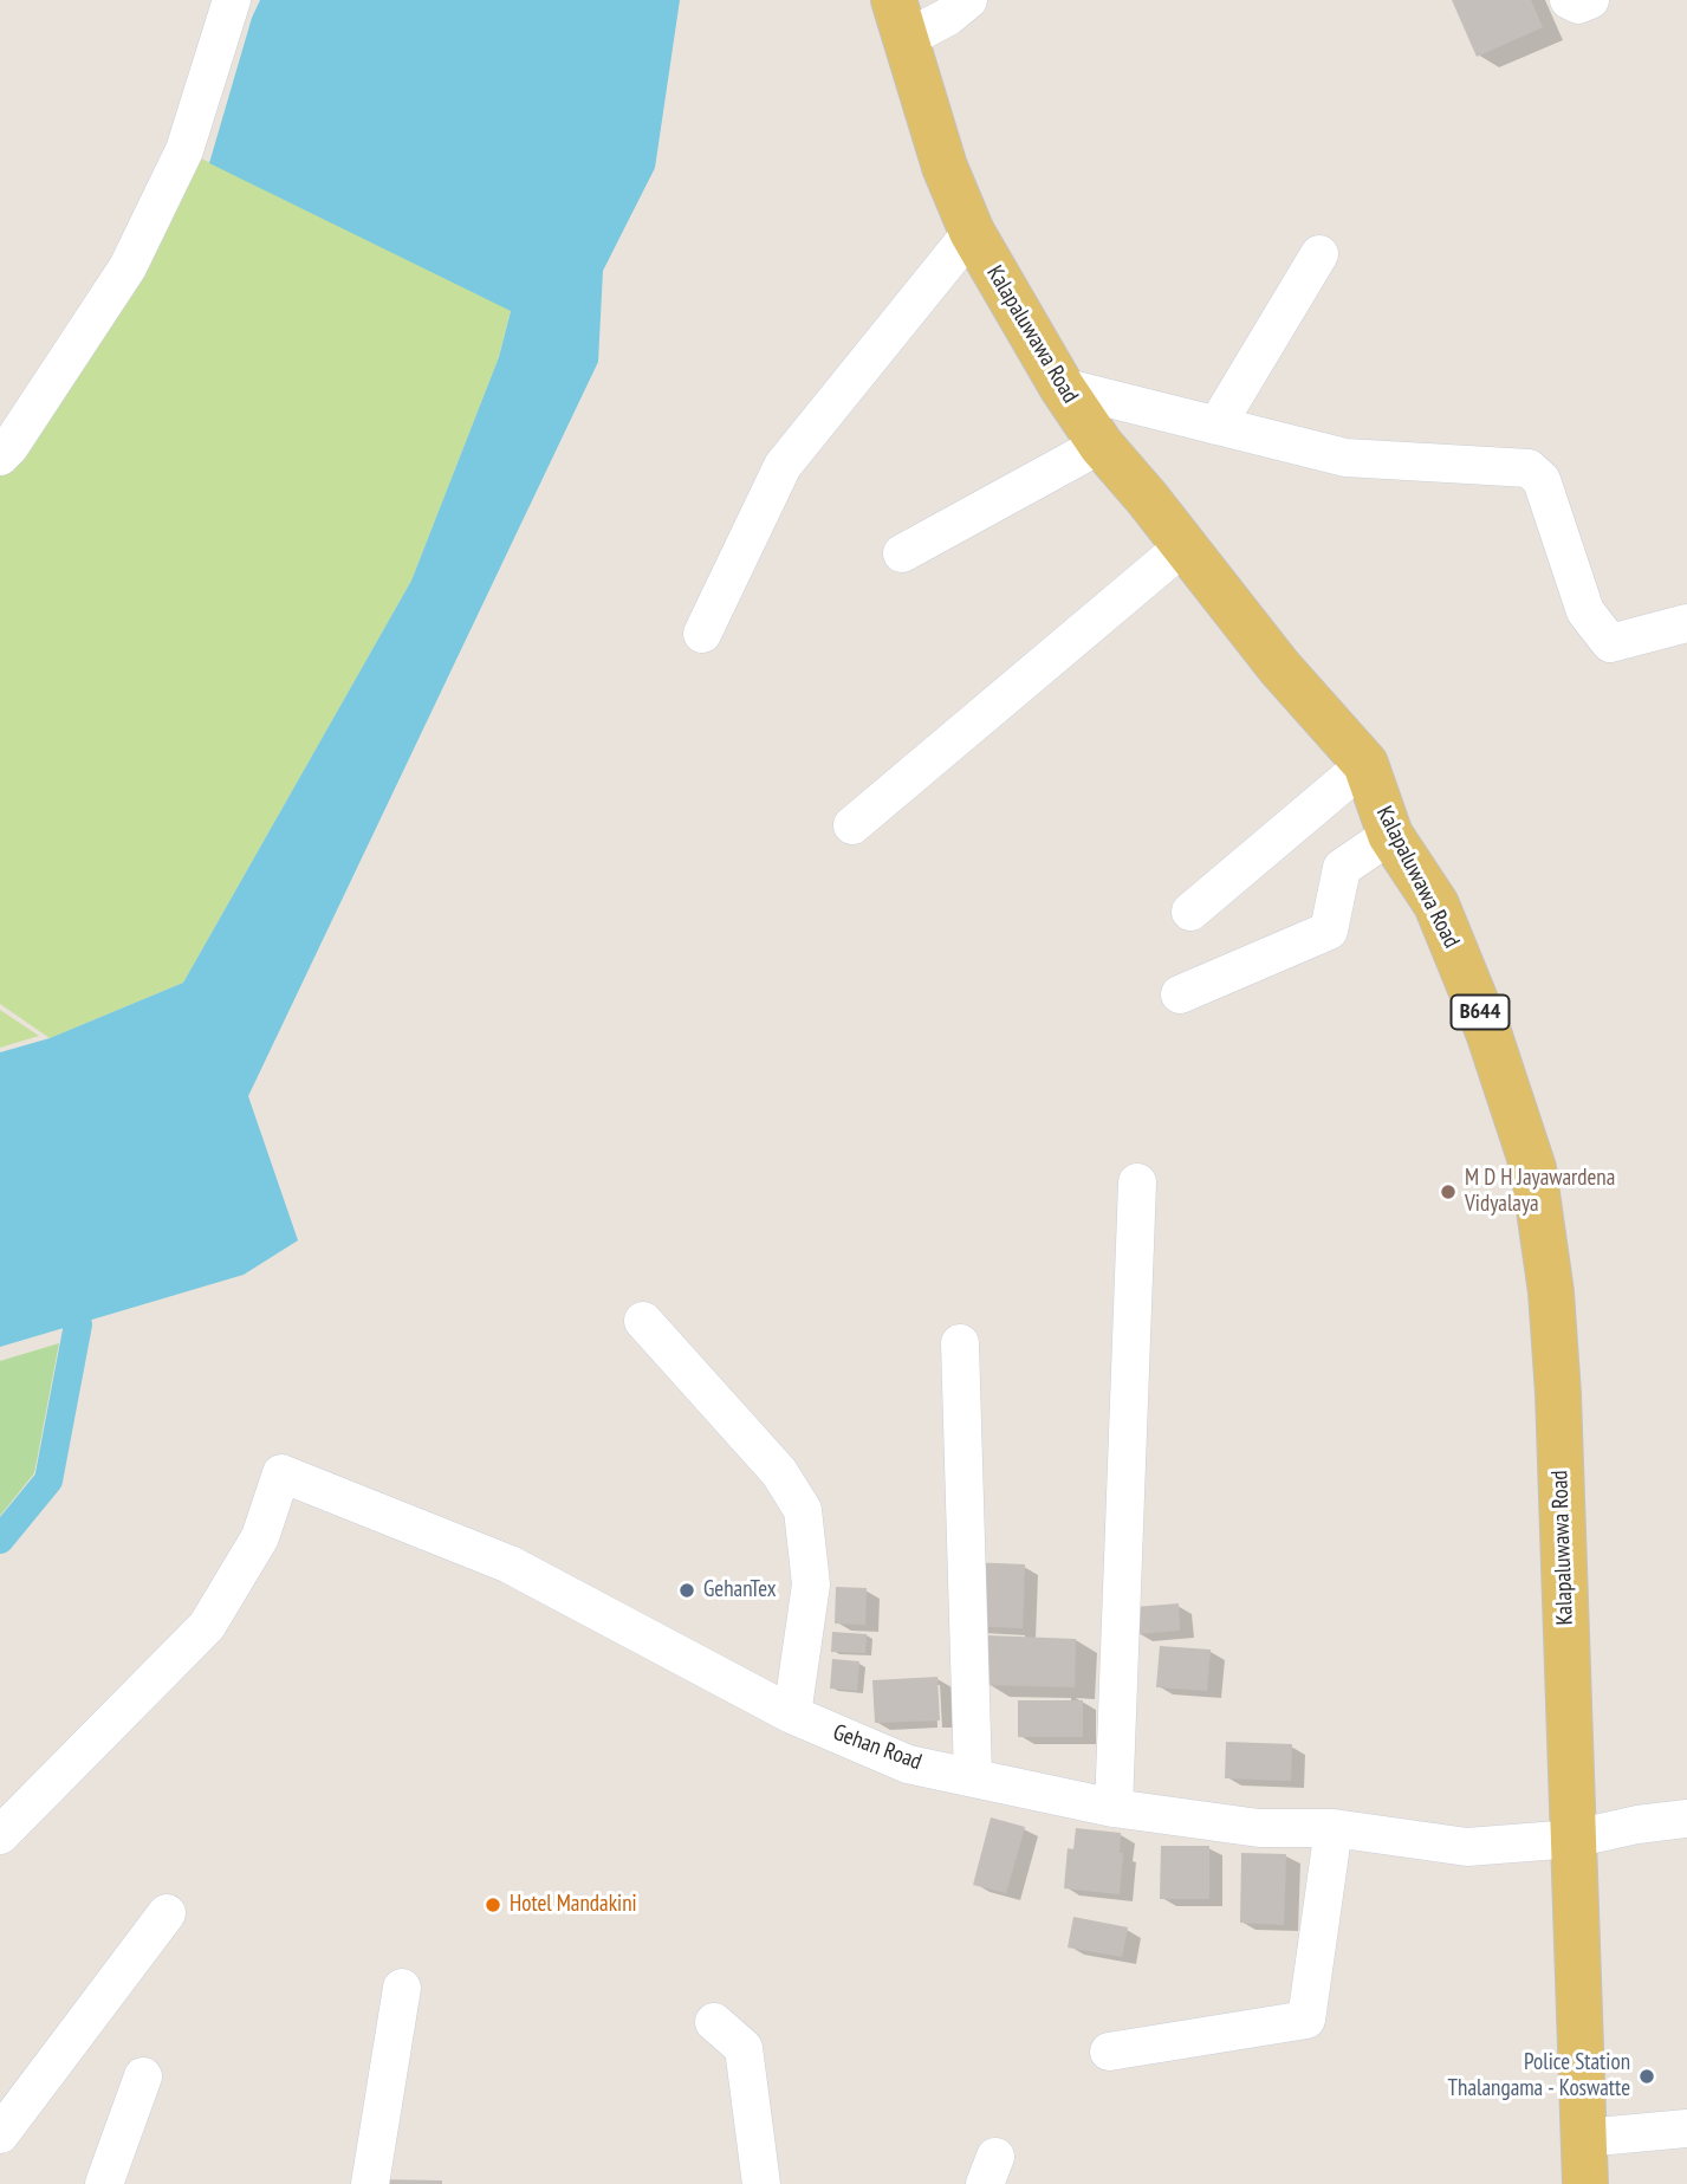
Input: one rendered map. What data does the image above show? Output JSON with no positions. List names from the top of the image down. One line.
{"streets":{"main road":["Kalapaluwawa Road","B644"],"street":["Gehan Road"]},"crossings":[["Kalapaluwawa Road","Gehan Road"]],"places":["M D H Jayawardena Vidyalaya","GehanTex","Hotel Mandakini","Police Station Thalangama - Koswatte"]}
